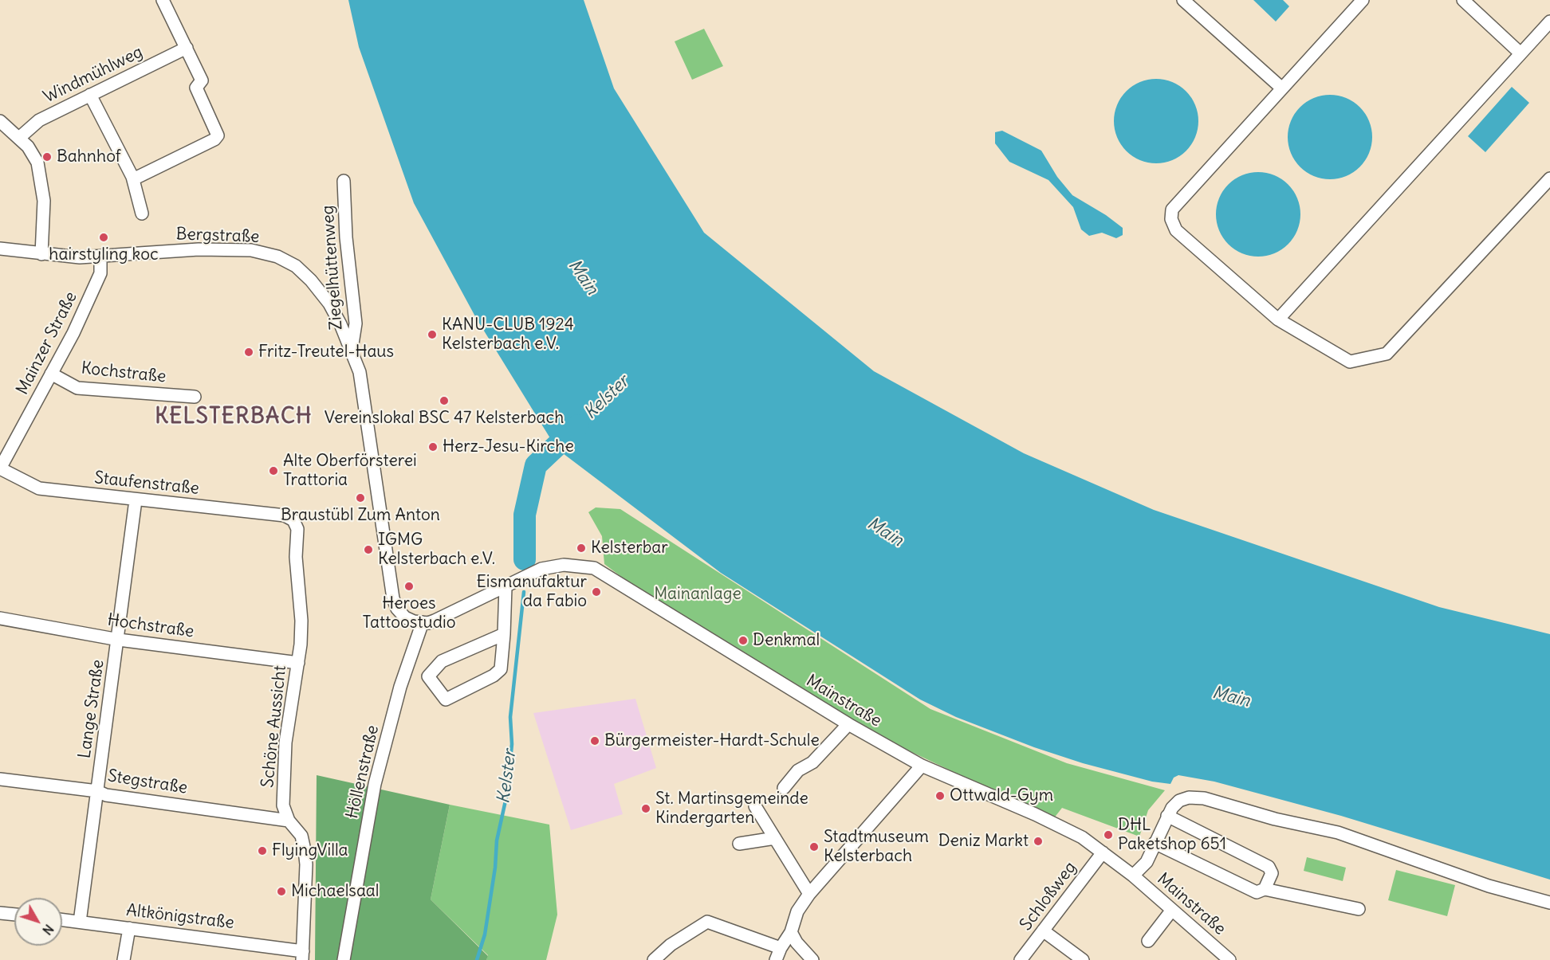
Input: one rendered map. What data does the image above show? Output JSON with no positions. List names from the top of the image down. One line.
{"streets":{"street":["Windmühlweg","Bergstraße","Ziegelhüttenweg","Mainzer Straße","Kochstraße","Staufenstraße","Hochstraße","Mainstraße","Lange Straße","Schöne Aussicht","Höllenstraße","Stegstraße","Schloßweg","Altkönigstraße"]},"crossings":[["Bergstraße","Ziegelhüttenweg"],["Bergstraße","Mainzer Straße"],["Bergstraße","Mainstraße"],["Bergstraße","Höllenstraße"],["Mainzer Straße","Kochstraße"],["Mainzer Straße","Staufenstraße"],["Staufenstraße","Lange Straße"],["Staufenstraße","Schöne Aussicht"],["Hochstraße","Lange Straße"],["Hochstraße","Schöne Aussicht"],["Mainstraße","Höllenstraße"],["Mainstraße","Schloßweg"],["Lange Straße","Stegstraße"],["Lange Straße","Altkönigstraße"],["Schöne Aussicht","Stegstraße"],["Schöne Aussicht","Altkönigstraße"]],"districts":["KELSTERBACH"],"water":["Main","Kelster"],"parks":["Mainanlage"],"places":["Bahnhof","hairstyling koc","KANU-CLUB 1924 Kelsterbach e.V.","Fritz-Treutel-Haus","Vereinslokal BSC 47 Kelsterbach","Herz-Jesu-Kirche","Alte Oberförsterei Trattoria","Braustübl Zum Anton","Kelsterbar","IGMG Kelsterbach e.V.","Heroes Tattoostudio","Eismanufaktur da Fabio","Denkmal","Bürgermeister-Hardt-Schule","Ottwald-Gym","St. Martinsgemeinde Kindergarten","DHL Paketshop 651","Deniz Markt","Stadtmuseum Kelsterbach","FlyingVilla","Michaelsaal"],"north":"bottom right"}
